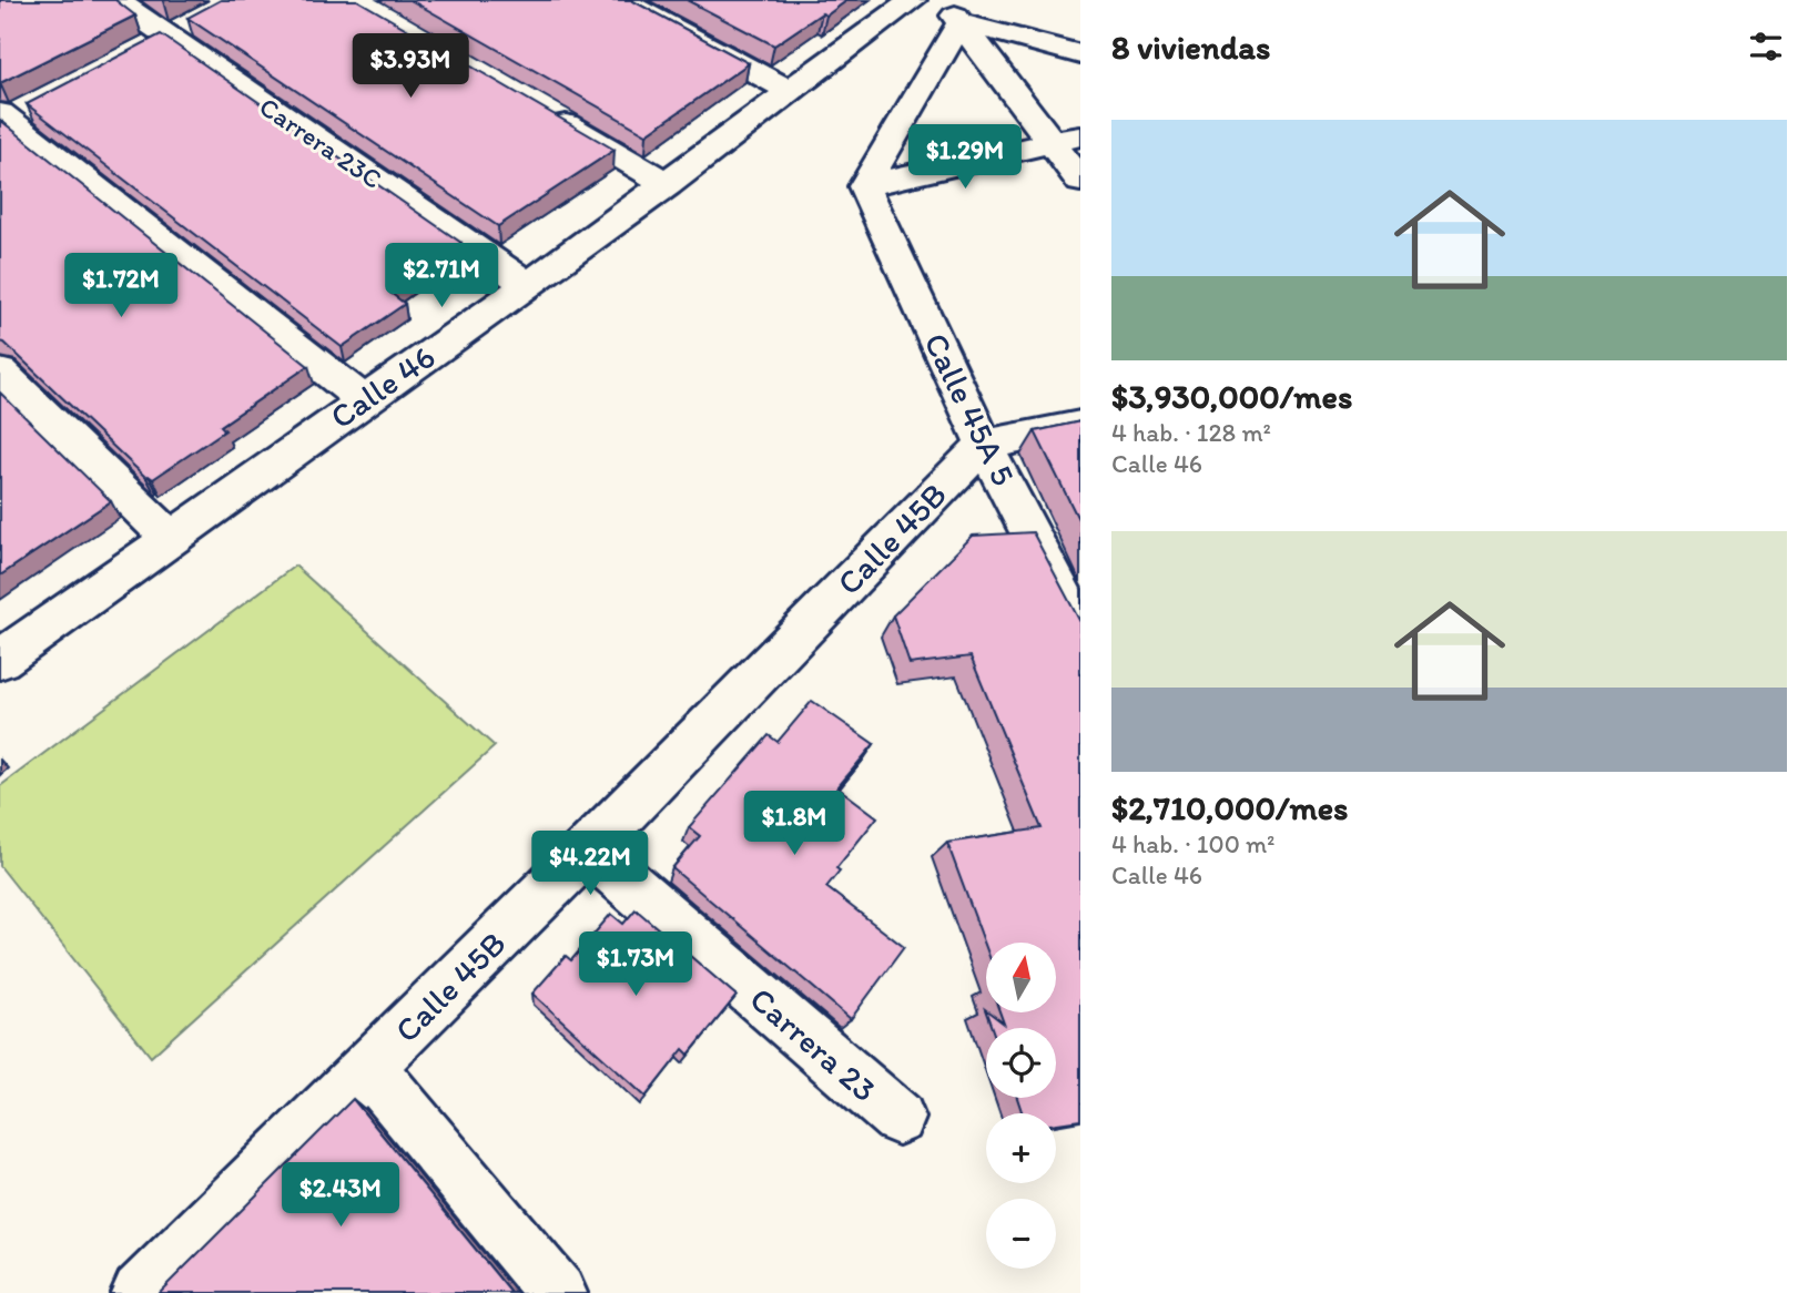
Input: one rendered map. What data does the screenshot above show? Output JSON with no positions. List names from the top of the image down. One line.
{"streets":{"street":["Carrera 23C","Calle 46","Calle 45A 5","Calle 45B","Carrera 23"]},"crossings":[["Carrera 23C","Calle 46"],["Calle 45A 5","Calle 45B"],["Calle 45B","Carrera 23"]],"north":"top","page":{"heading":"8 viviendas","price":["$3.93M","$1.29M","$2.71M","$1.72M","$1.8M","$4.22M","$1.73M","$2.43M"],"list":[{"name":"$3,930,000/mes","note":"4 hab. · 128 m² · Calle 46"},{"name":"$2,710,000/mes","note":"4 hab. · 100 m² · Calle 46"}],"map_buttons":["+","−"]}}
